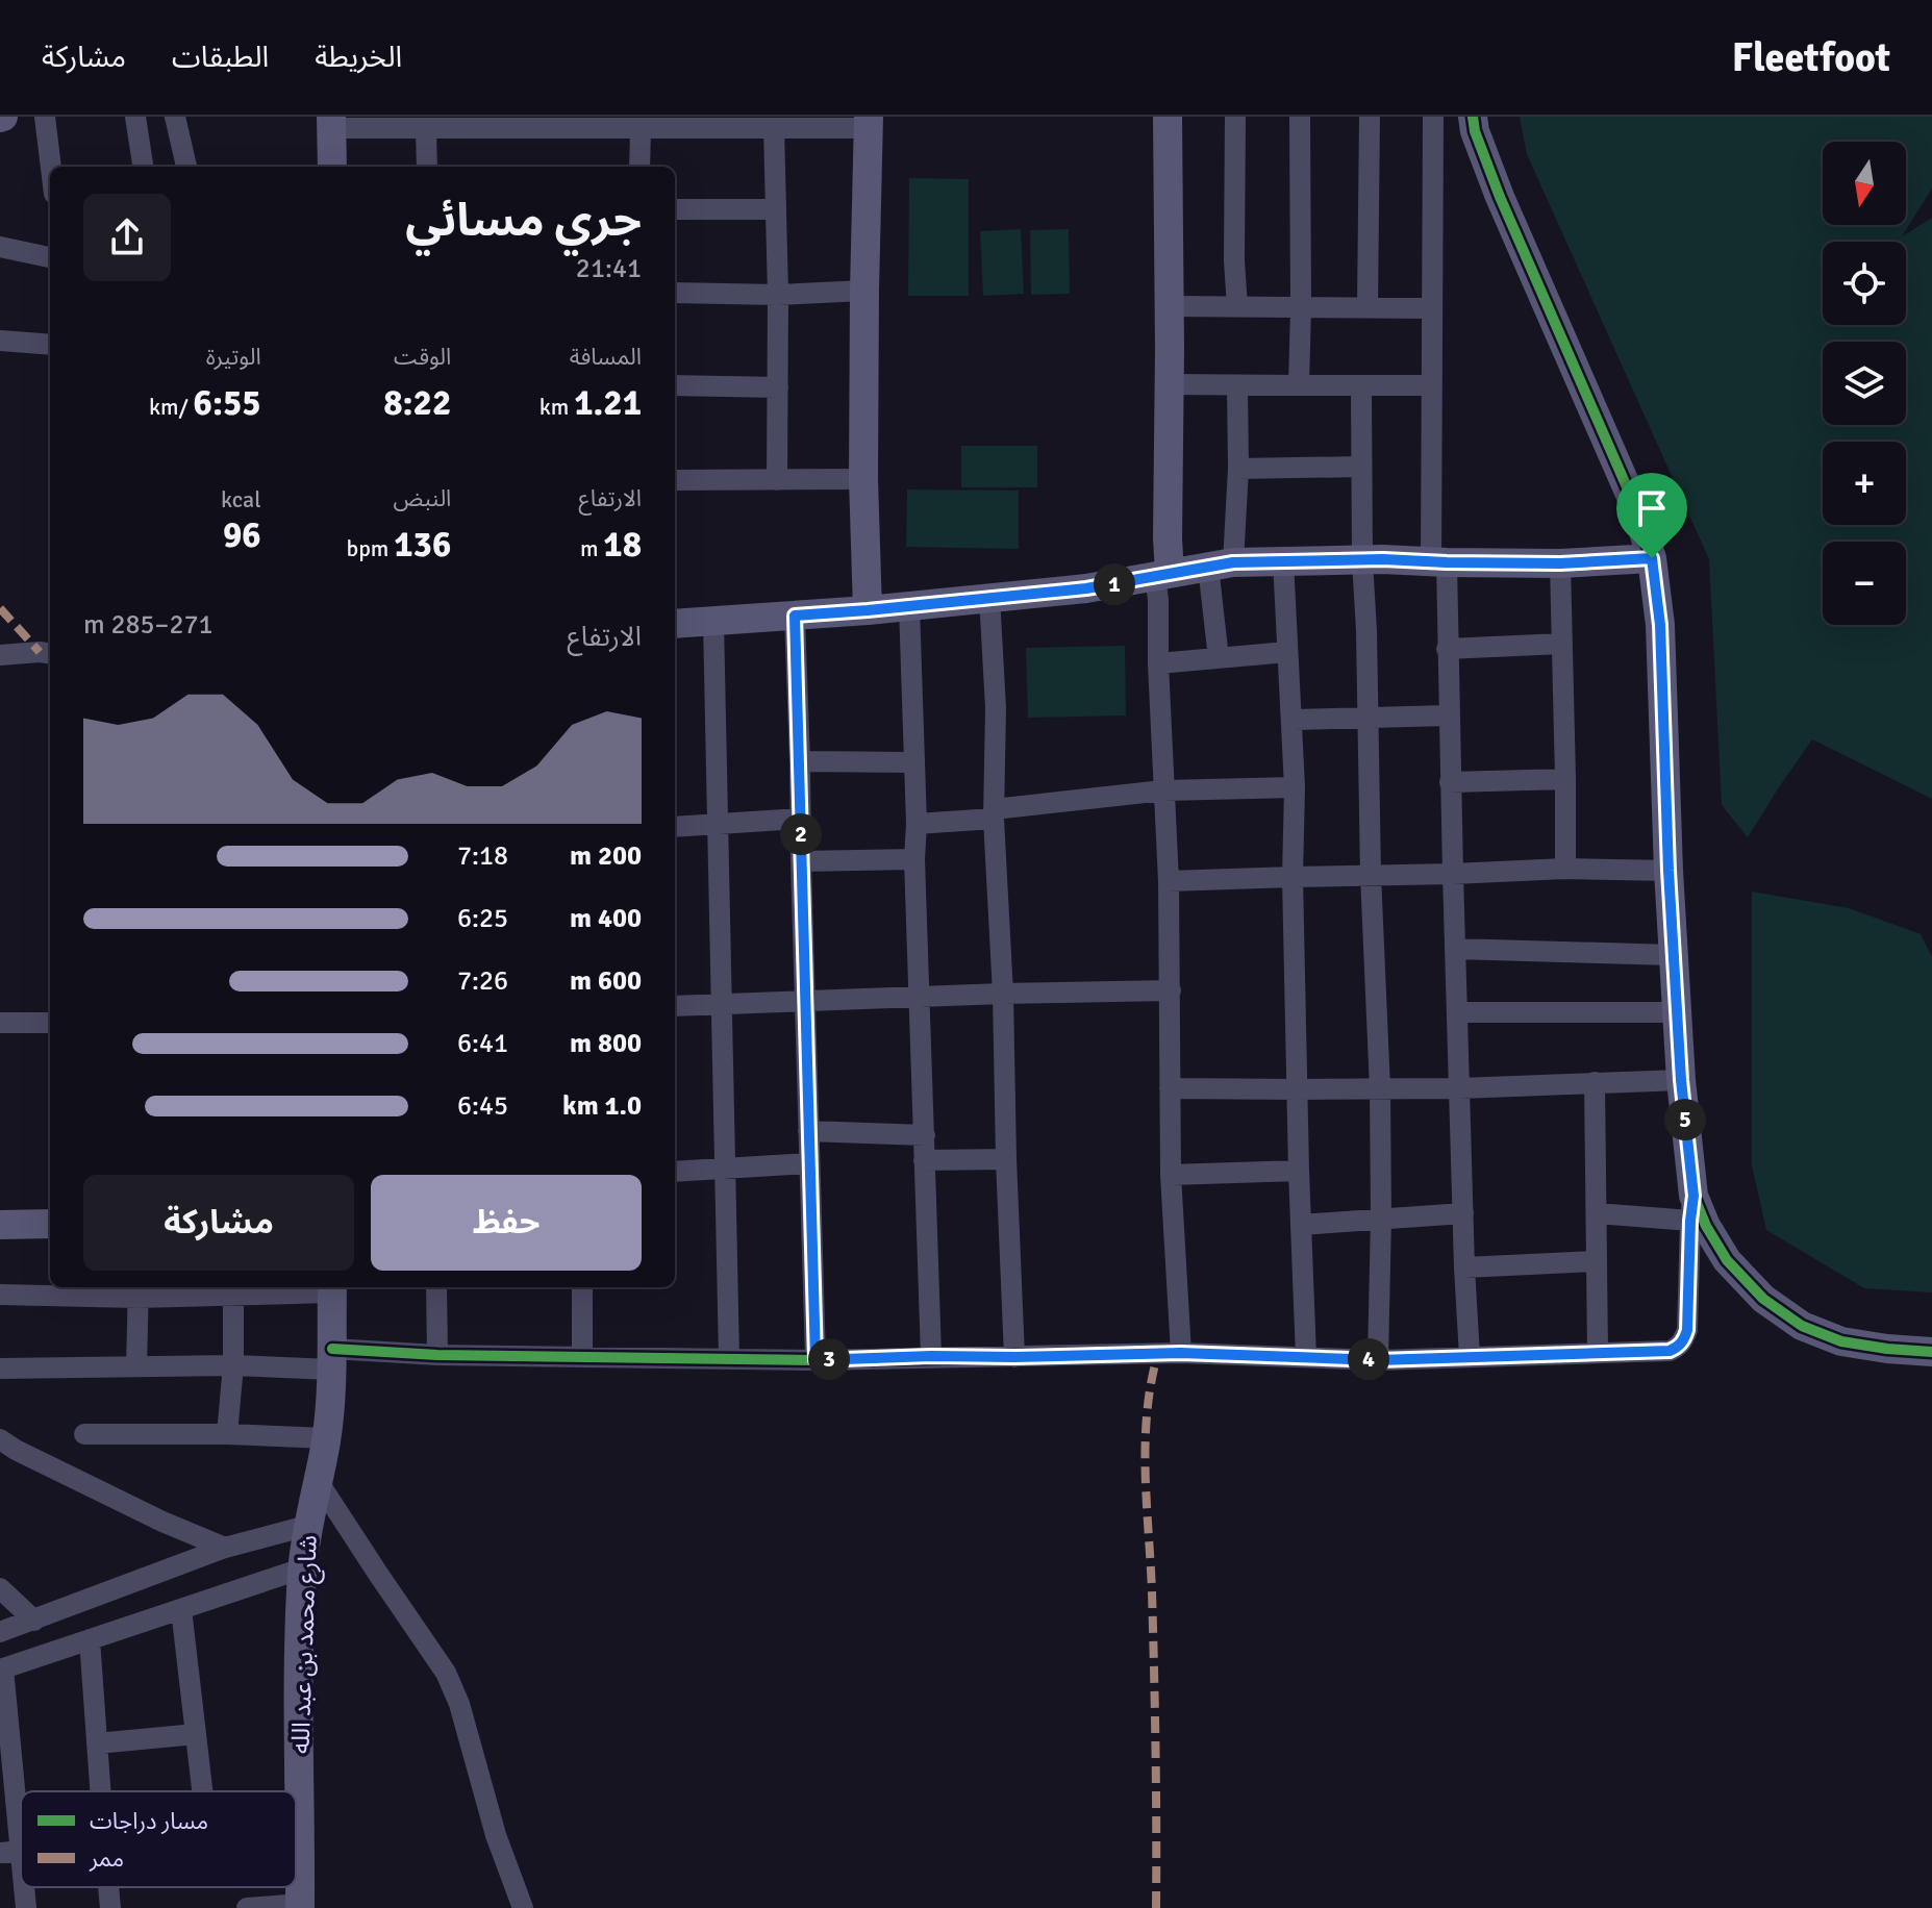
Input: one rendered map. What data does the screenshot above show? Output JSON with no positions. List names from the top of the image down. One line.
{"streets":{"street":["شارع محمد بن عبد الله"]},"legend":["مسار دراجات","ممر"],"north":"bottom","page":{"header":"Fleetfoot","nav":["الخريطة","الطبقات","مشاركة"],"map_buttons":["+","−"],"heading":["جري مسائي","21:41"],"stats":[["المسافة","1.21 km"],["الوقت","8:22"],["الوتيرة","6:55 /km"],["الارتفاع","18 m"],["النبض","136 bpm"],["kcal","96"]],"pins":["1","2","5","3","4"],"chart":["الارتفاع","271–285 m"],"list":[{"name":"200 m","note":"7:18"},{"name":"400 m","note":"6:25"},{"name":"600 m","note":"7:26"},{"name":"800 m","note":"6:41"},{"name":"1.0 km","note":"6:45"}],"buttons":["حفظ","مشاركة"]}}
